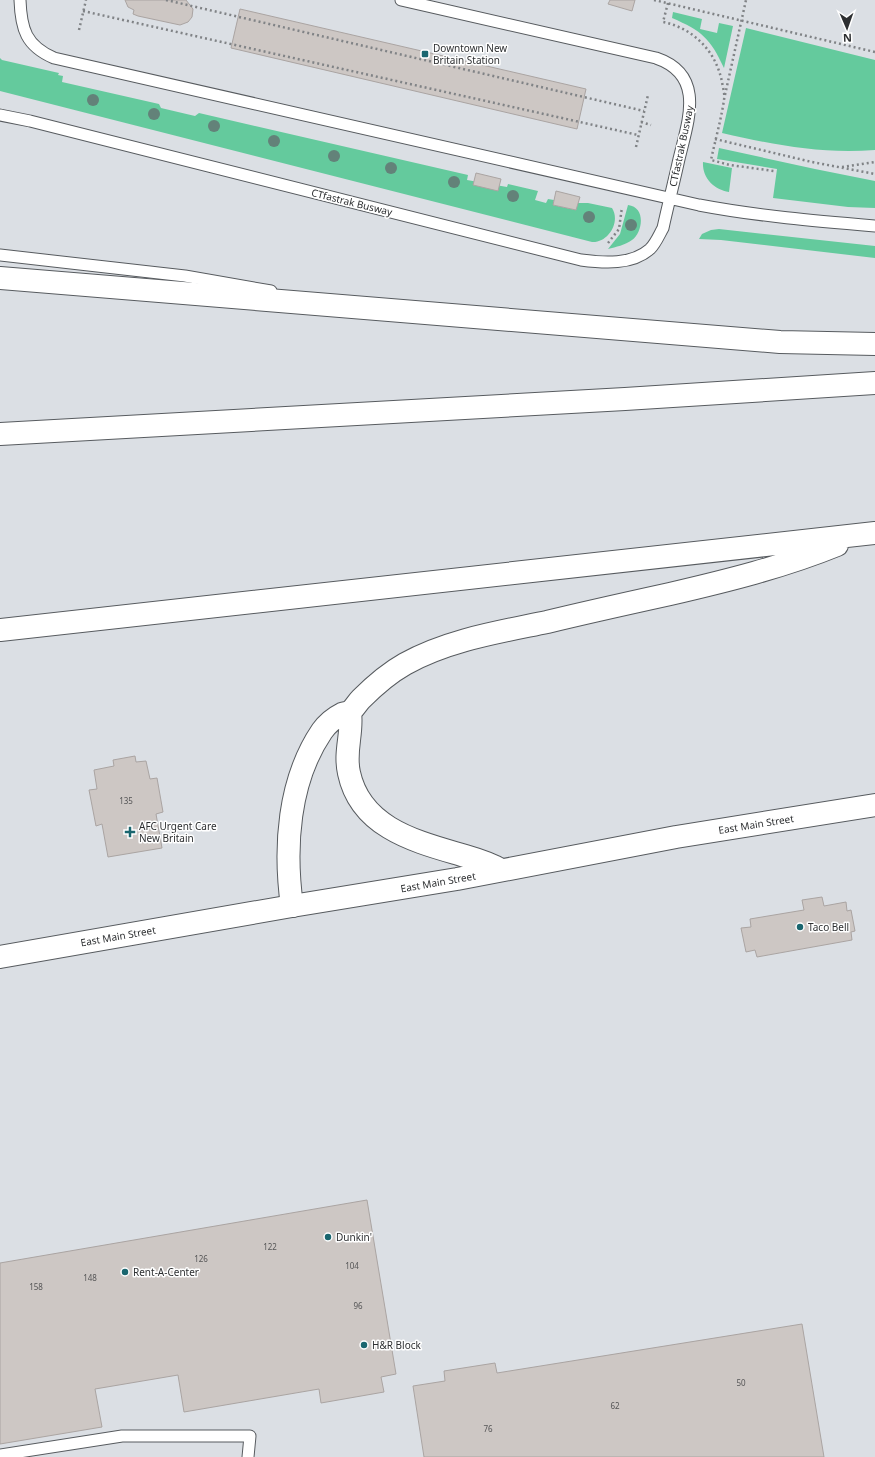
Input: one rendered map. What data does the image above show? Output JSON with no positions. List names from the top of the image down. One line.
{"streets":{"main road":["East Main Street"],"lane":["CTfastrak Busway"]},"places":{"transit":["Downtown New Britain Station"],"health":["AFC Urgent Care New Britain"],"other":["Taco Bell","Dunkin'","Rent-A-Center","H&R Block"]},"house_numbers":["135","122","126","104","148","158","96","50","62","76"],"north":"bottom"}
